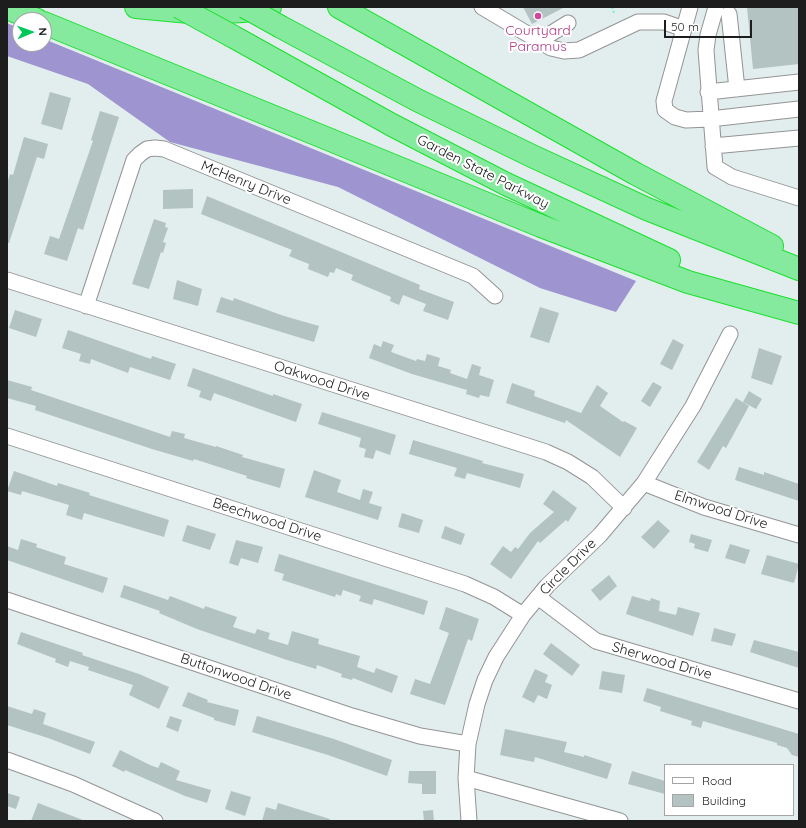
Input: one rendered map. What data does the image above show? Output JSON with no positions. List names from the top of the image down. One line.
{"streets":{"highway":["Garden State Parkway"],"street":["McHenry Drive","Oakwood Drive","Elmwood Drive","Beechwood Drive","Circle Drive","Sherwood Drive","Buttonwood Drive"]},"crossings":[["McHenry Drive","Oakwood Drive"],["Oakwood Drive","Circle Drive"],["Elmwood Drive","Circle Drive"],["Beechwood Drive","Circle Drive"],["Circle Drive","Sherwood Drive"],["Circle Drive","Buttonwood Drive"]],"places":["Courtyard Paramus"],"legend":["Road","Building"],"scale_bar":"50 m","north":"right"}
